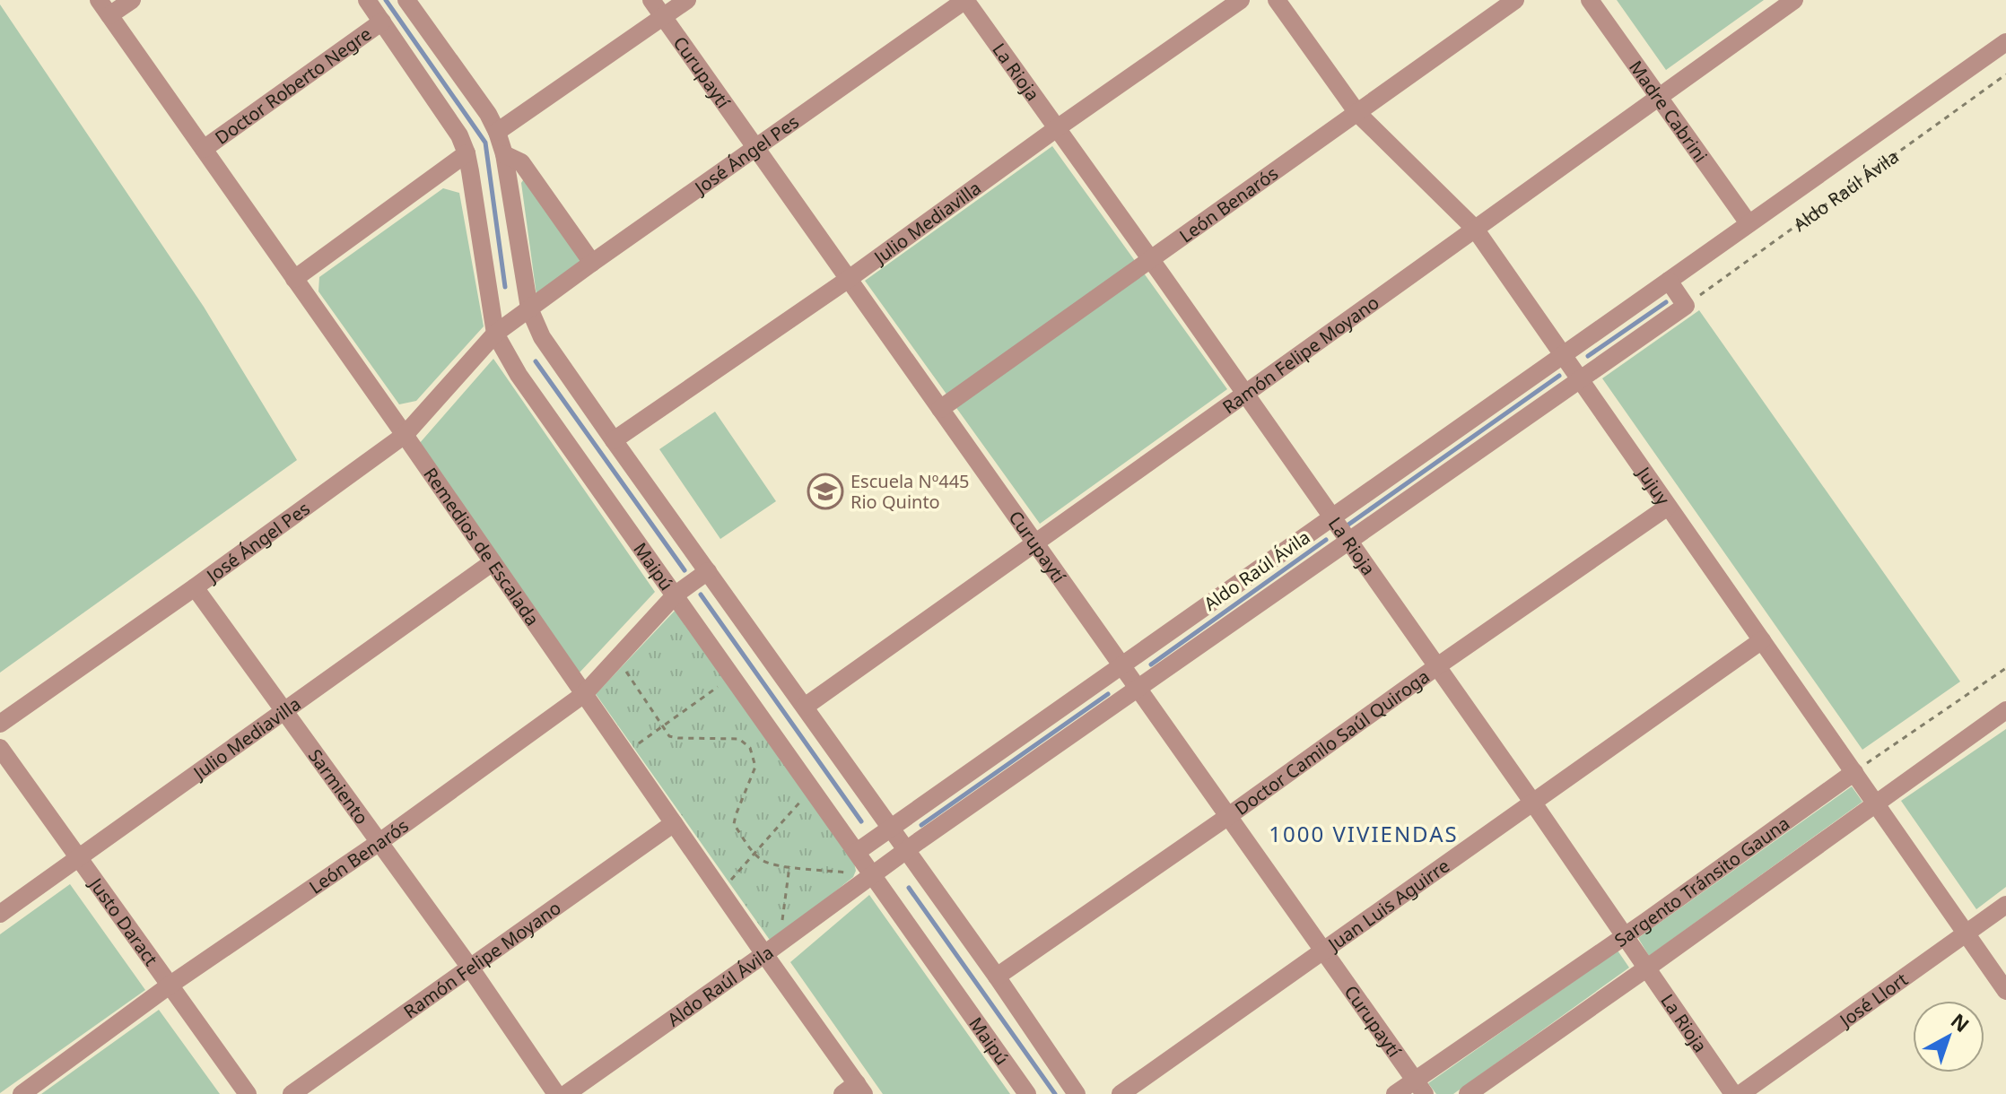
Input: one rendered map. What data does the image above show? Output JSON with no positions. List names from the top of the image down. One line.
{"streets":{"street":["La Rioja","Curupaytí","Doctor Roberto Negre","Madre Cabrini","José Ángel Pes","Aldo Raúl Ávila","León Benarós","Julio Mediavilla","Ramón Felipe Moyano","Jujuy","Remedios de Escalada","Maipú","Doctor Camilo Saúl Quiroga","Sarmiento","Sargento Tránsito Gauna","Juan Luis Aguirre","Justo Daract","José Llort"]},"crossings":[["La Rioja","José Ángel Pes"],["La Rioja","Aldo Raúl Ávila"],["La Rioja","León Benarós"],["La Rioja","Julio Mediavilla"],["La Rioja","Ramón Felipe Moyano"],["La Rioja","Doctor Camilo Saúl Quiroga"],["La Rioja","Sargento Tránsito Gauna"],["La Rioja","Juan Luis Aguirre"],["Curupaytí","José Ángel Pes"],["Curupaytí","Aldo Raúl Ávila"],["Curupaytí","León Benarós"],["Curupaytí","Julio Mediavilla"],["Curupaytí","Ramón Felipe Moyano"],["Curupaytí","Doctor Camilo Saúl Quiroga"],["Curupaytí","Sargento Tránsito Gauna"],["Curupaytí","Juan Luis Aguirre"],["Doctor Roberto Negre","Remedios de Escalada"],["Doctor Roberto Negre","Maipú"],["Madre Cabrini","Aldo Raúl Ávila"],["Madre Cabrini","Ramón Felipe Moyano"],["José Ángel Pes","Remedios de Escalada"],["José Ángel Pes","Maipú"],["José Ángel Pes","Sarmiento"],["Aldo Raúl Ávila","Jujuy"],["Aldo Raúl Ávila","Remedios de Escalada"],["Aldo Raúl Ávila","Maipú"],["León Benarós","Jujuy"],["León Benarós","Remedios de Escalada"],["León Benarós","Maipú"],["León Benarós","Sarmiento"],["León Benarós","Justo Daract"],["Julio Mediavilla","Remedios de Escalada"],["Julio Mediavilla","Sarmiento"],["Julio Mediavilla","Justo Daract"],["Ramón Felipe Moyano","Jujuy"],["Ramón Felipe Moyano","Remedios de Escalada"],["Ramón Felipe Moyano","Sarmiento"],["Jujuy","Doctor Camilo Saúl Quiroga"],["Jujuy","Sargento Tránsito Gauna"],["Jujuy","Juan Luis Aguirre"],["Jujuy","José Llort"]],"districts":["1000 VIVIENDAS"],"places":{"school or university":["Escuela Nº445 Rio Quinto"]},"north":"top right"}
